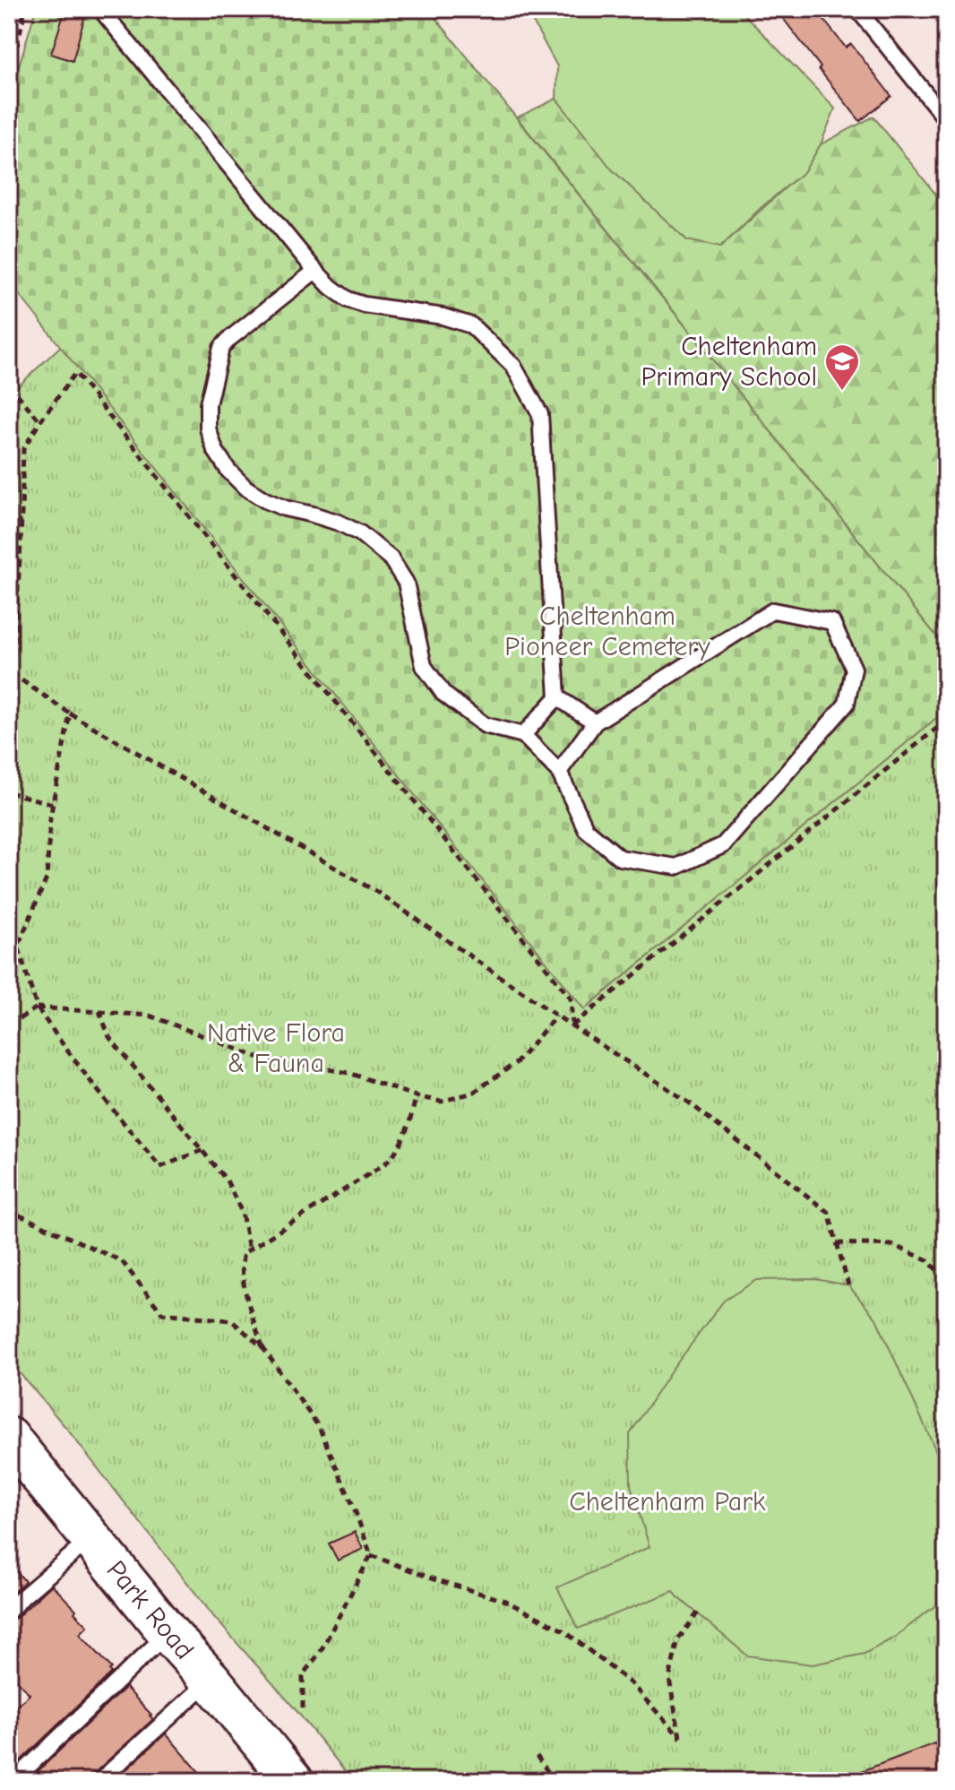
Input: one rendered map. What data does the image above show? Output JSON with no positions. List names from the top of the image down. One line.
{"streets":{"street":["Park Road"]},"parks":["Cheltenham Pioneer Cemetery","Native Flora & Fauna","Cheltenham Park"],"places":{"school or university":["Cheltenham Primary School"]}}
